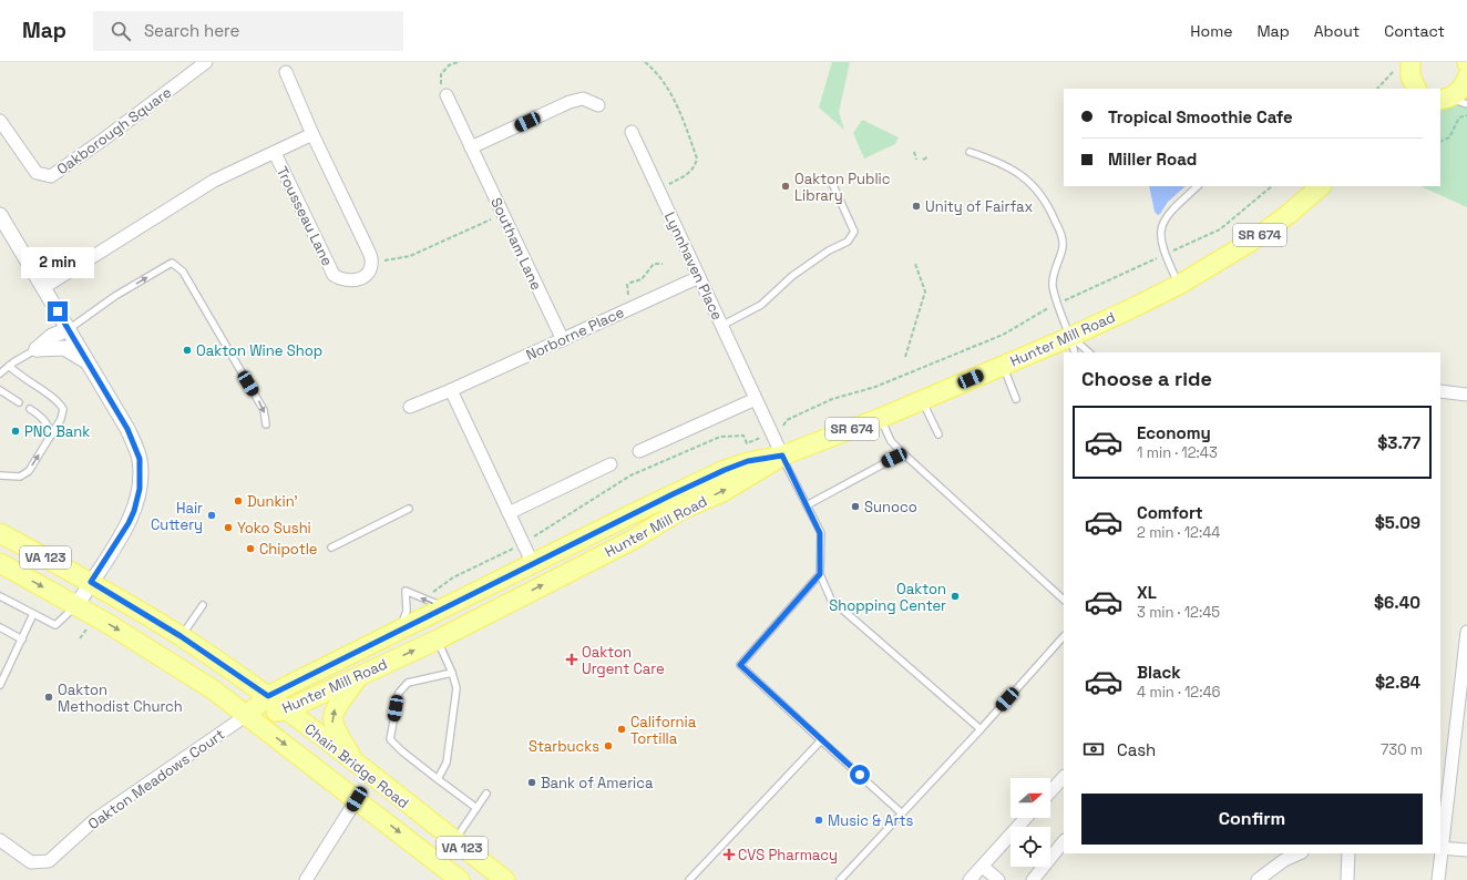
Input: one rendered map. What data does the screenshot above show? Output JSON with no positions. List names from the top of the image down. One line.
{"streets":{"main road":["SR 674","Hunter Mill Road","VA 123","Chain Bridge Road"],"street":["Oakborough Square","Trousseau Lane","Southam Lane","Lynnhaven Place","Norborne Place","Oakton Meadows Court"]},"crossings":[["Southam Lane","Norborne Place"],["Lynnhaven Place","Norborne Place"],["Lynnhaven Place","Hunter Mill Road"],["Hunter Mill Road","Chain Bridge Road"],["Hunter Mill Road","Oakton Meadows Court"],["Chain Bridge Road","Oakton Meadows Court"]],"places":{"other":["Oakton Public Library","Unity of Fairfax","Oakton Wine Shop","PNC Bank","Dunkin'","Sunoco","Hair Cuttery","Yoko Sushi","Chipotle","Oakton Shopping Center","Oakton Methodist Church","California Tortilla","Starbucks","Bank of America","Music & Arts"],"health":["Oakton Urgent Care","CVS Pharmacy"]},"north":"right","page":{"header":"Map","search":"Search here","nav":["Home","Map","About","Contact"],"banner":["Tropical Smoothie Cafe","Miller Road"],"bubble":"2 min","heading":"Choose a ride","list":[{"name":"Economy","note":"1 min · 12:43","value":"$3.77"},{"name":"Comfort","note":"2 min · 12:44","value":"$5.09"},{"name":"XL","note":"3 min · 12:45","value":"$6.40"},{"name":"Black","note":"4 min · 12:46","value":"$2.84"}],"pay":["Cash","730 m"],"buttons":"Confirm"}}
